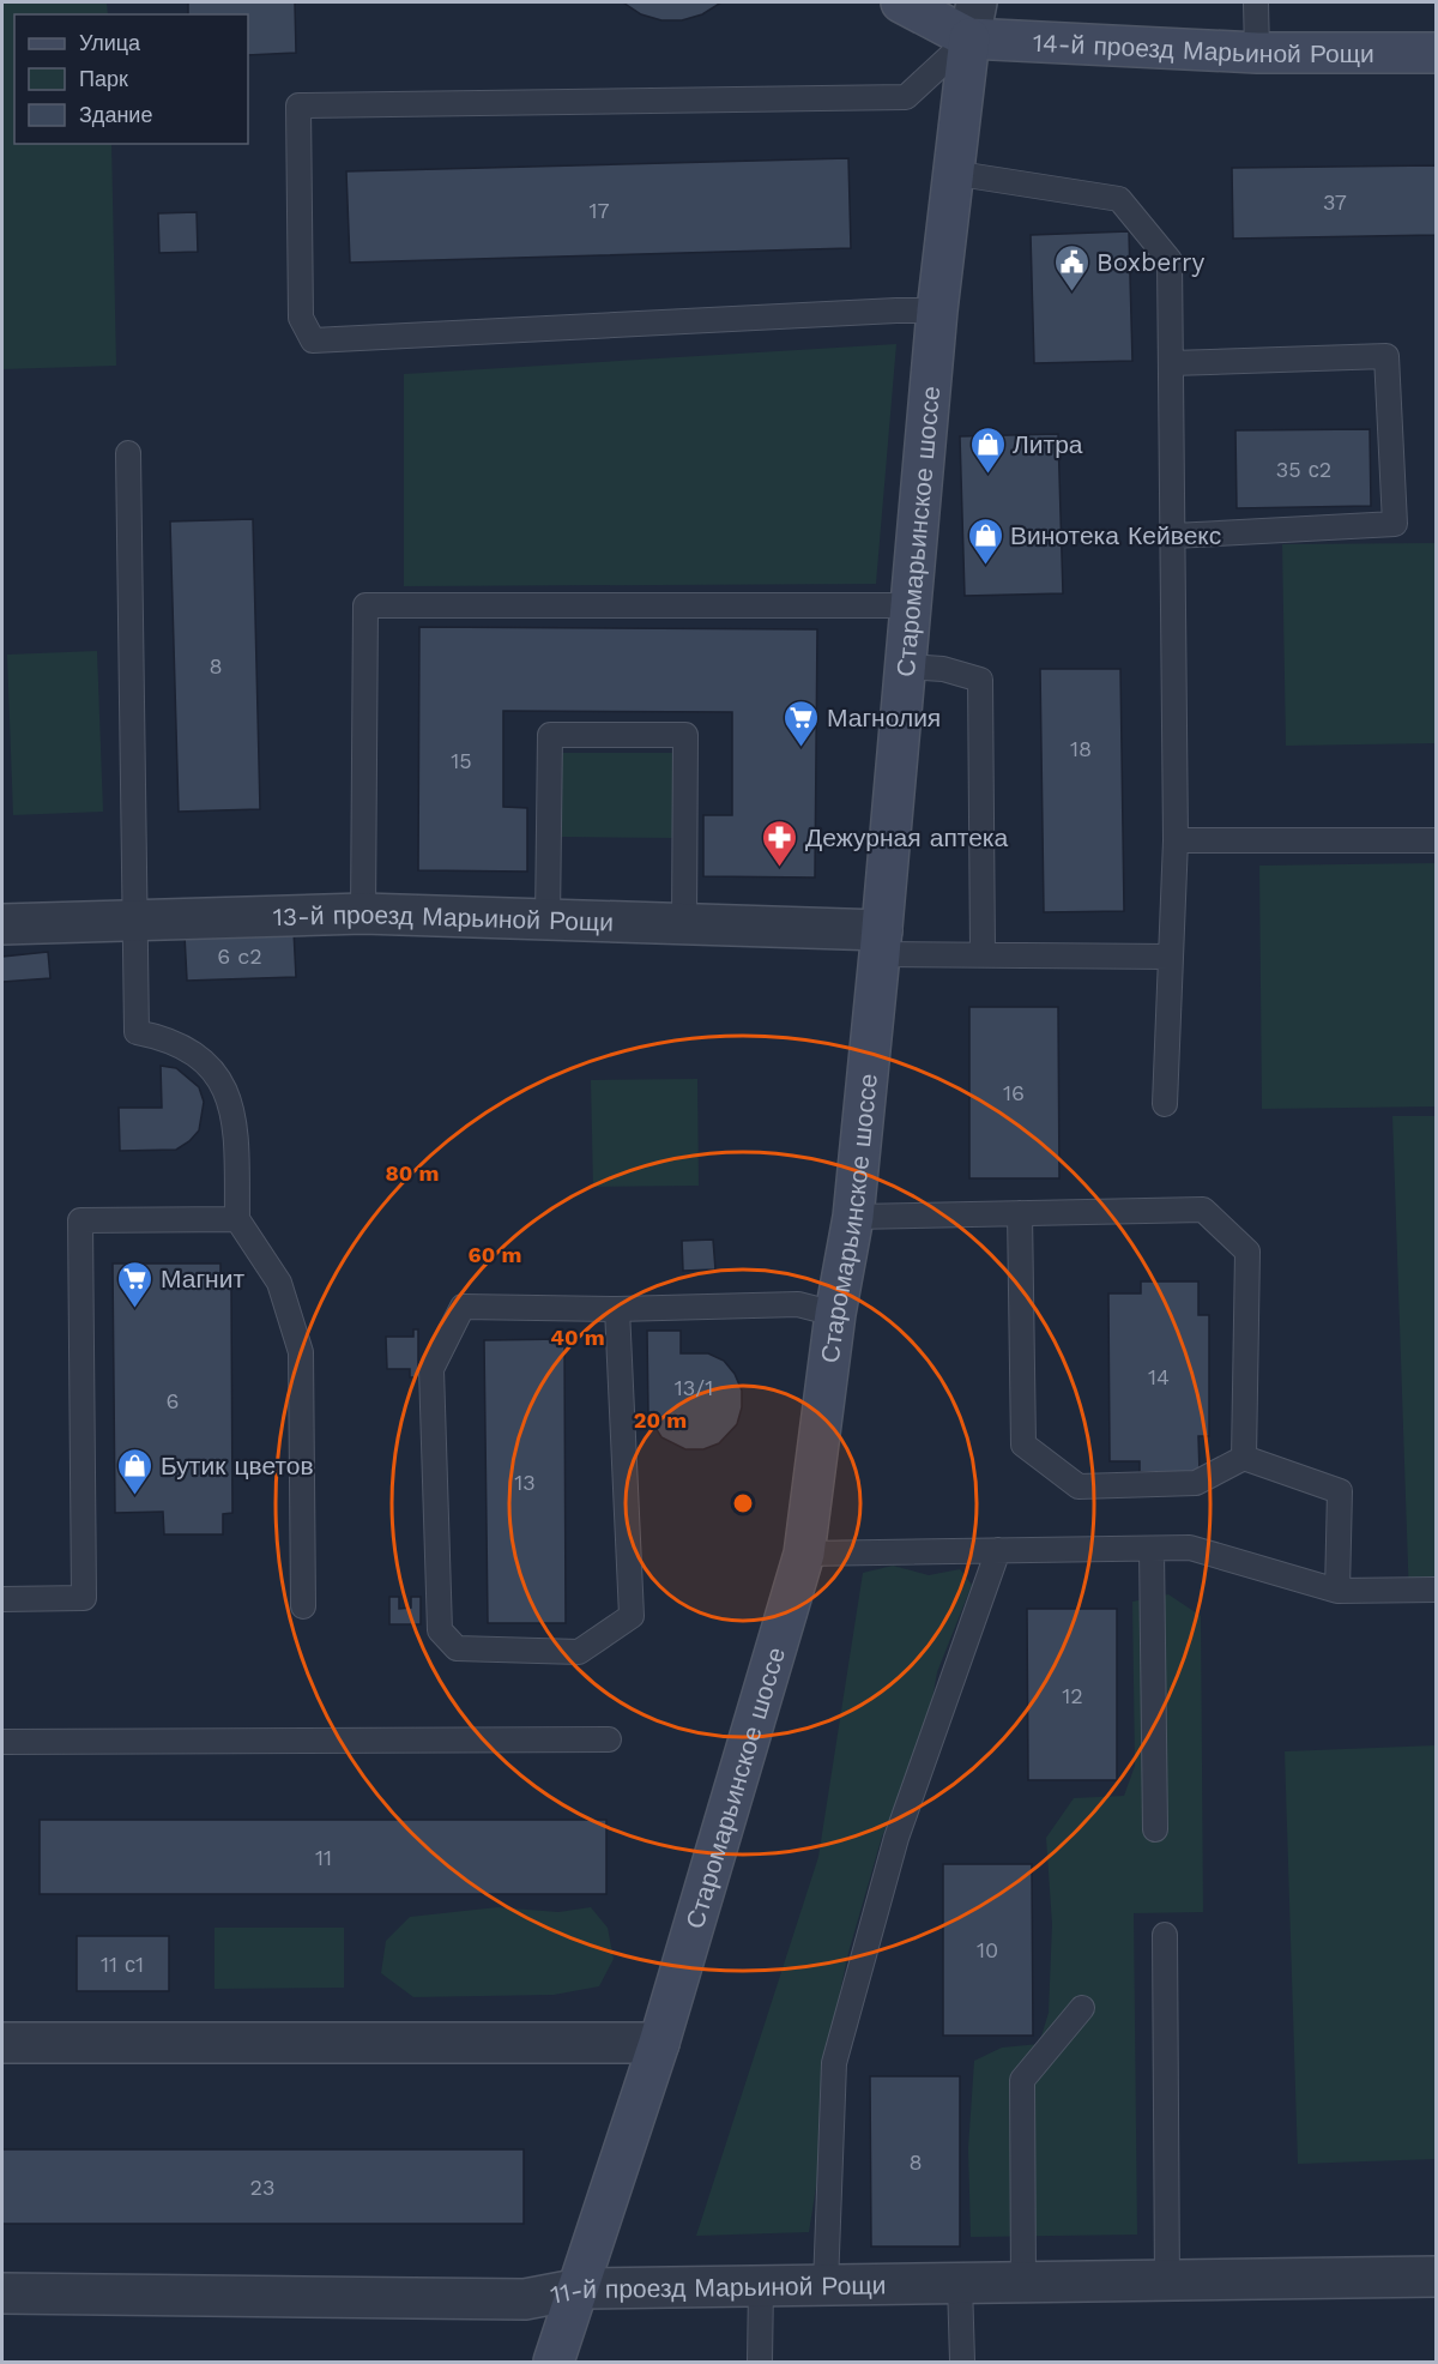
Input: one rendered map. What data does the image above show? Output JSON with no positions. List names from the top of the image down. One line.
{"streets":{"street":["14-й проезд Марьиной Рощи","Старомарьинское шоссе","13-й проезд Марьиной Рощи","11-й проезд Марьиной Рощи"]},"crossings":[["14-й проезд Марьиной Рощи","Старомарьинское шоссе"],["Старомарьинское шоссе","13-й проезд Марьиной Рощи"],["Старомарьинское шоссе","11-й проезд Марьиной Рощи"]],"places":{"public building":["Boxberry"],"shop":["Литра","Винотека Кейвекс","Бутик цветов"],"supermarket":["Магнолия","Магнит"],"pharmacy":["Дежурная аптека"]},"house_numbers":["37","17","35 с2","8","18","15","6 c2","16","14","13/1","6","13","12","11","10","11 с1","8","23"],"legend":["Улица","Парк","Здание"],"rings":["80 m","60 m","40 m","20 m"]}
